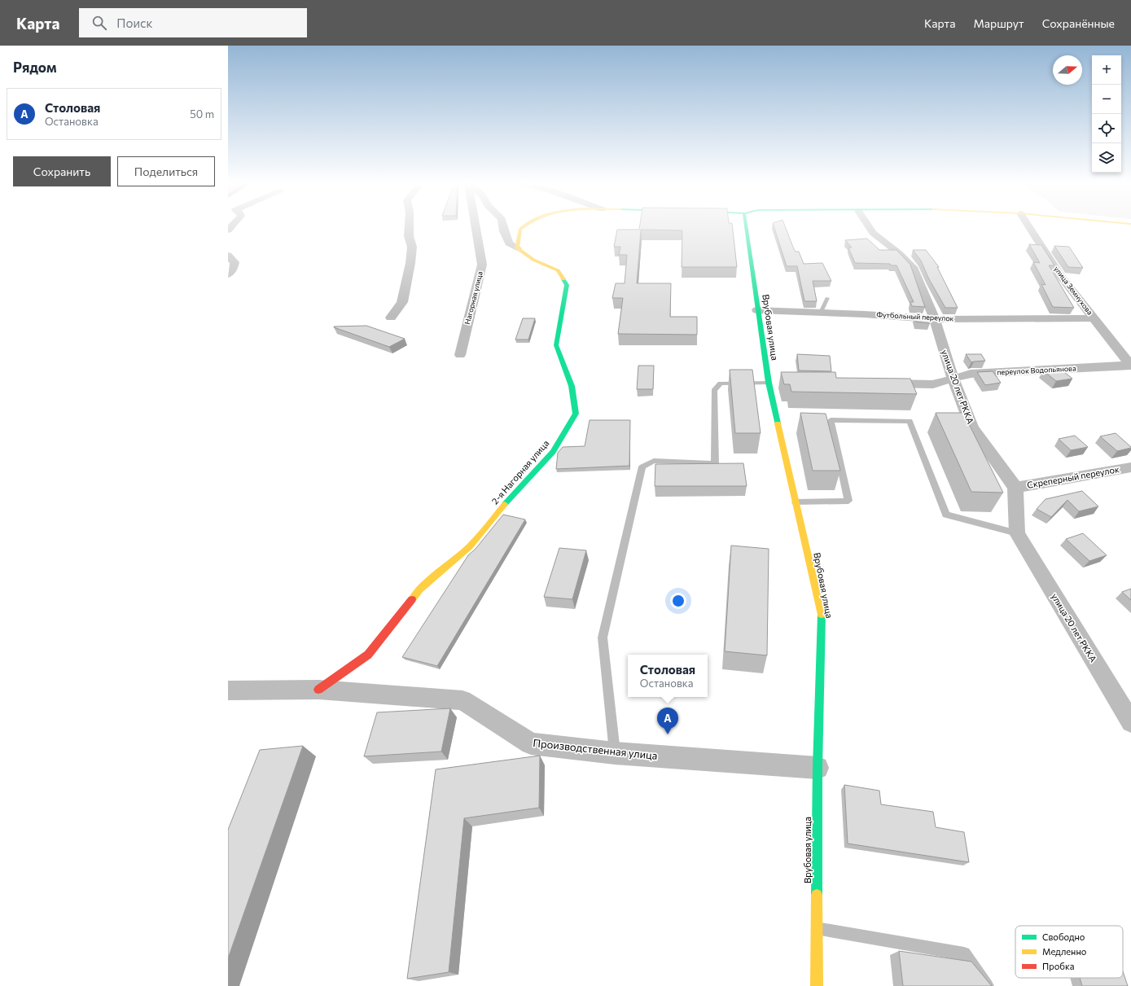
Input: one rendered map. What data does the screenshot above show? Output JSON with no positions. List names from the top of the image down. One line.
{"streets":{"street":["улица Земнухова","Нагорная улица","Футбольный переулок","Врубовая улица","переулок Водопьянова","улица 20 лет РККА","2-я Нагорная улица","Скреперный переулок","Производственная улица"]},"crossings":[["улица Земнухова","Футбольный переулок"],["улица Земнухова","переулок Водопьянова"],["Футбольный переулок","Врубовая улица"],["Футбольный переулок","улица 20 лет РККА"],["Врубовая улица","Производственная улица"],["переулок Водопьянова","улица 20 лет РККА"],["улица 20 лет РККА","Скреперный переулок"],["2-я Нагорная улица","Производственная улица"]],"legend":["Свободно","Медленно","Пробка"],"north":"right","page":{"header":"Карта","search":"Поиск","nav":["Карта","Маршрут","Сохранённые"],"heading":"Рядом","map_buttons":["+","−"],"list":[{"mark":"A","name":"Столовая","note":"Остановка","value":"50 m"}],"buttons":["Сохранить","Поделиться"],"popup":["Столовая","Остановка"],"pins":"A"}}
